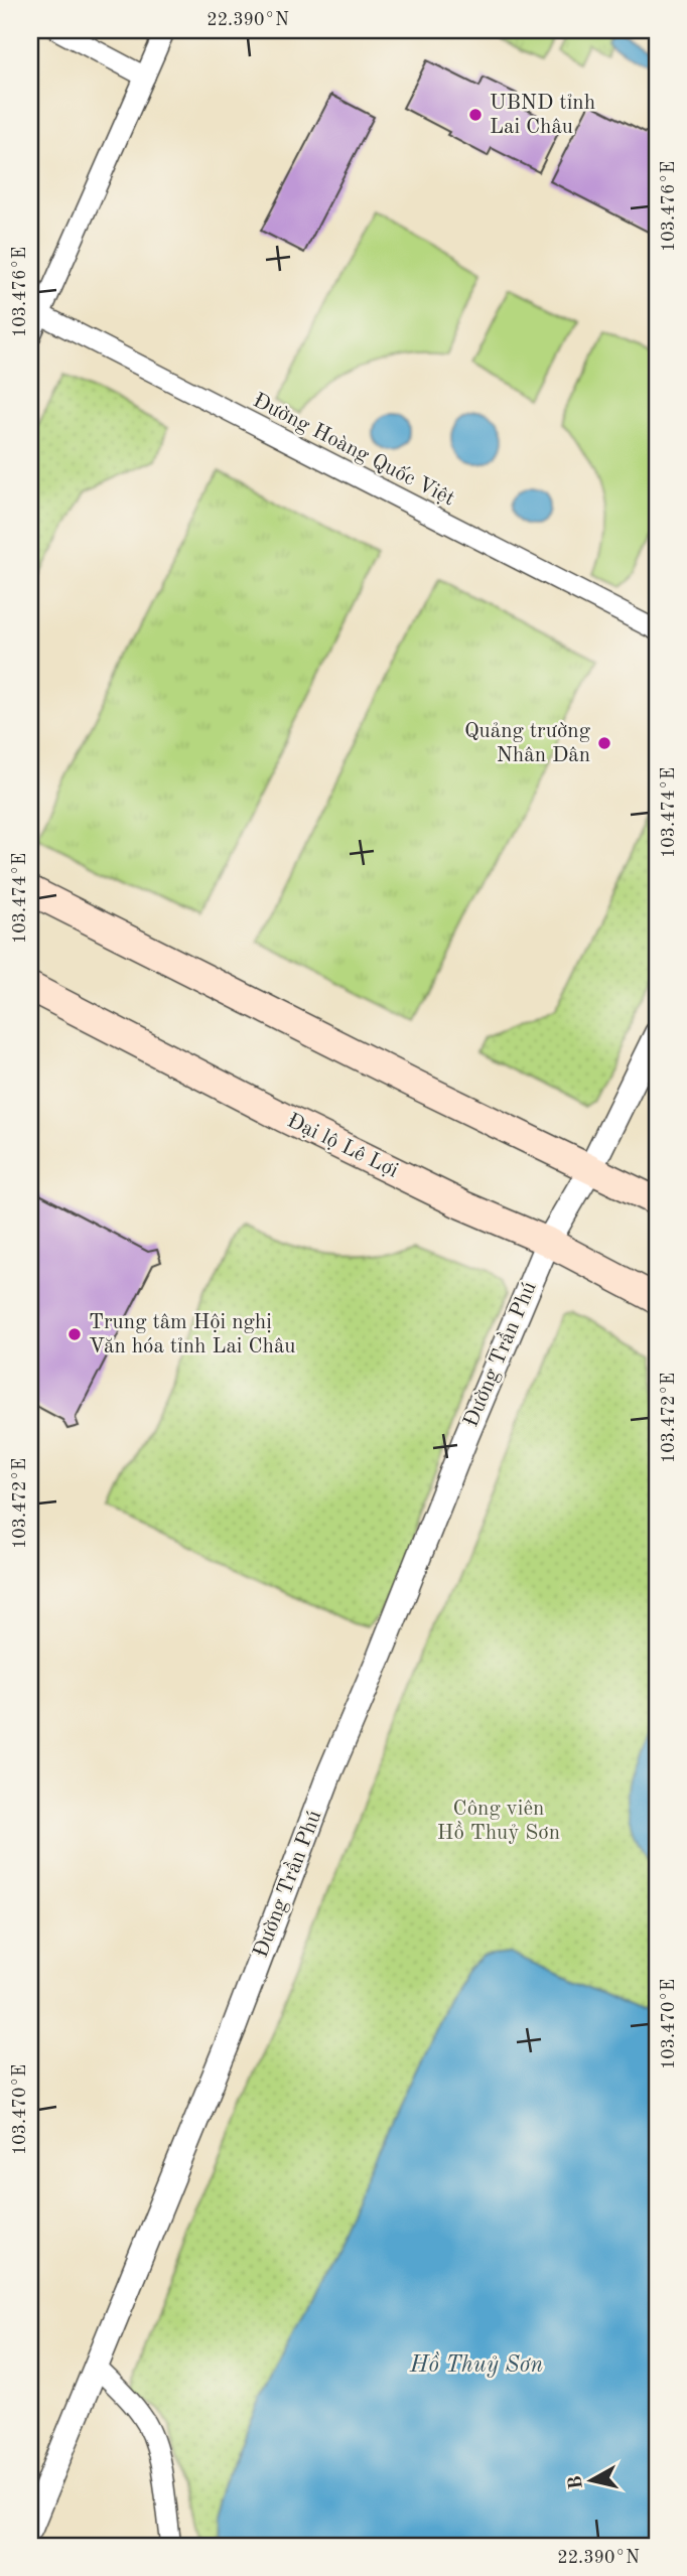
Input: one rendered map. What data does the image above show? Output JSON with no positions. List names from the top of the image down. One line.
{"streets":{"main road":["Đại lộ Lê Lợi"],"street":["Đường Hoàng Quốc Việt","Đường Trần Phú"]},"crossings":[["Đại lộ Lê Lợi","Đường Trần Phú"]],"water":["Hồ Thuỷ Sơn"],"parks":["Công viên Hồ Thuỷ Sơn"],"places":["UBND tỉnh Lai Châu","Quảng trường Nhân Dân","Trung tâm Hội nghị Văn hóa tỉnh Lai Châu"],"north":"left","coordinates":["22.390°N","103.476°E","103.474°E","103.472°E","103.470°E"]}
